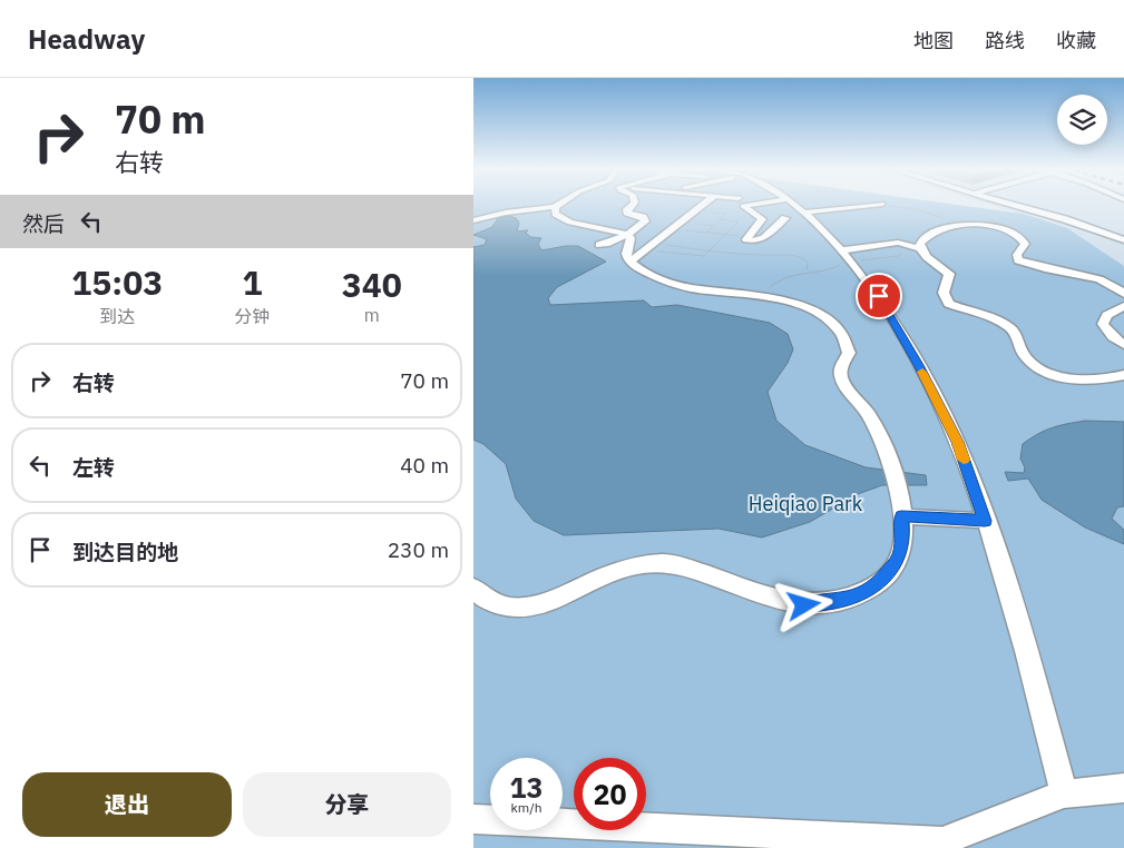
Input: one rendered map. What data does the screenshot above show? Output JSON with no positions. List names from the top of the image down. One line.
{"parks":["Heiqiao Park"],"page":{"header":"Headway","nav":["地图","路线","收藏"],"turn":["70 m","右转"],"then":"然后","eta":["15:03","到达","1","分钟","340","m"],"list":[{"name":"右转","value":"70 m"},{"name":"左转","value":"40 m"},{"name":"到达目的地","value":"230 m"}],"speed":"13 km/h","limit":"20","buttons":["退出","分享"]}}
